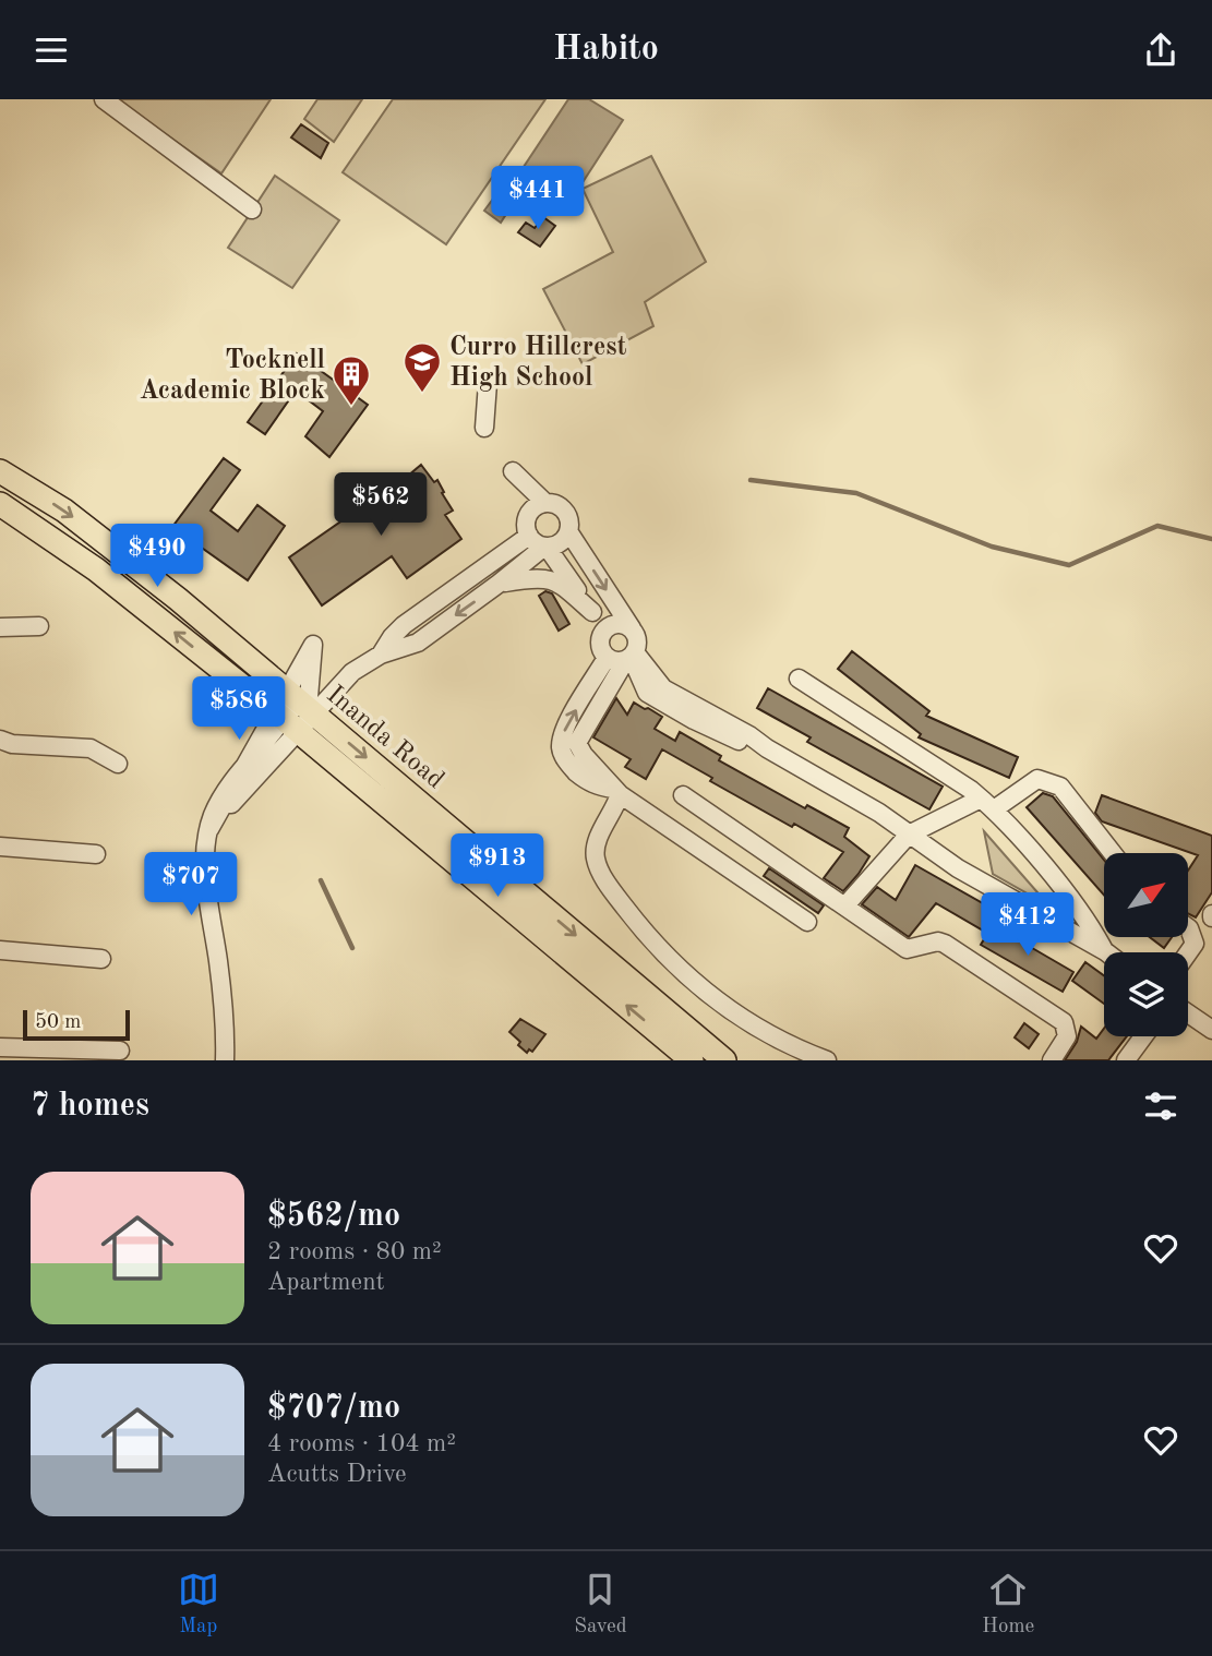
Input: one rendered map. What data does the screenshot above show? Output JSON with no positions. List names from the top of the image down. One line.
{"streets":{"main road":["Inanda Road"]},"places":{"school or university":["Curro Hillcrest High School"],"building":["Tocknell Academic Block"]},"scale_bar":"50 m","north":"top right","page":{"header":"Habito","price":["$441","$562","$490","$586","$913","$707","$412"],"scale":"50 m","heading":"7 homes","list":[{"name":"$562/mo","note":"2 rooms · 80 m² · Apartment"},{"name":"$707/mo","note":"4 rooms · 104 m² · Acutts Drive"}],"tabs":["Map","Saved","Home"]}}
